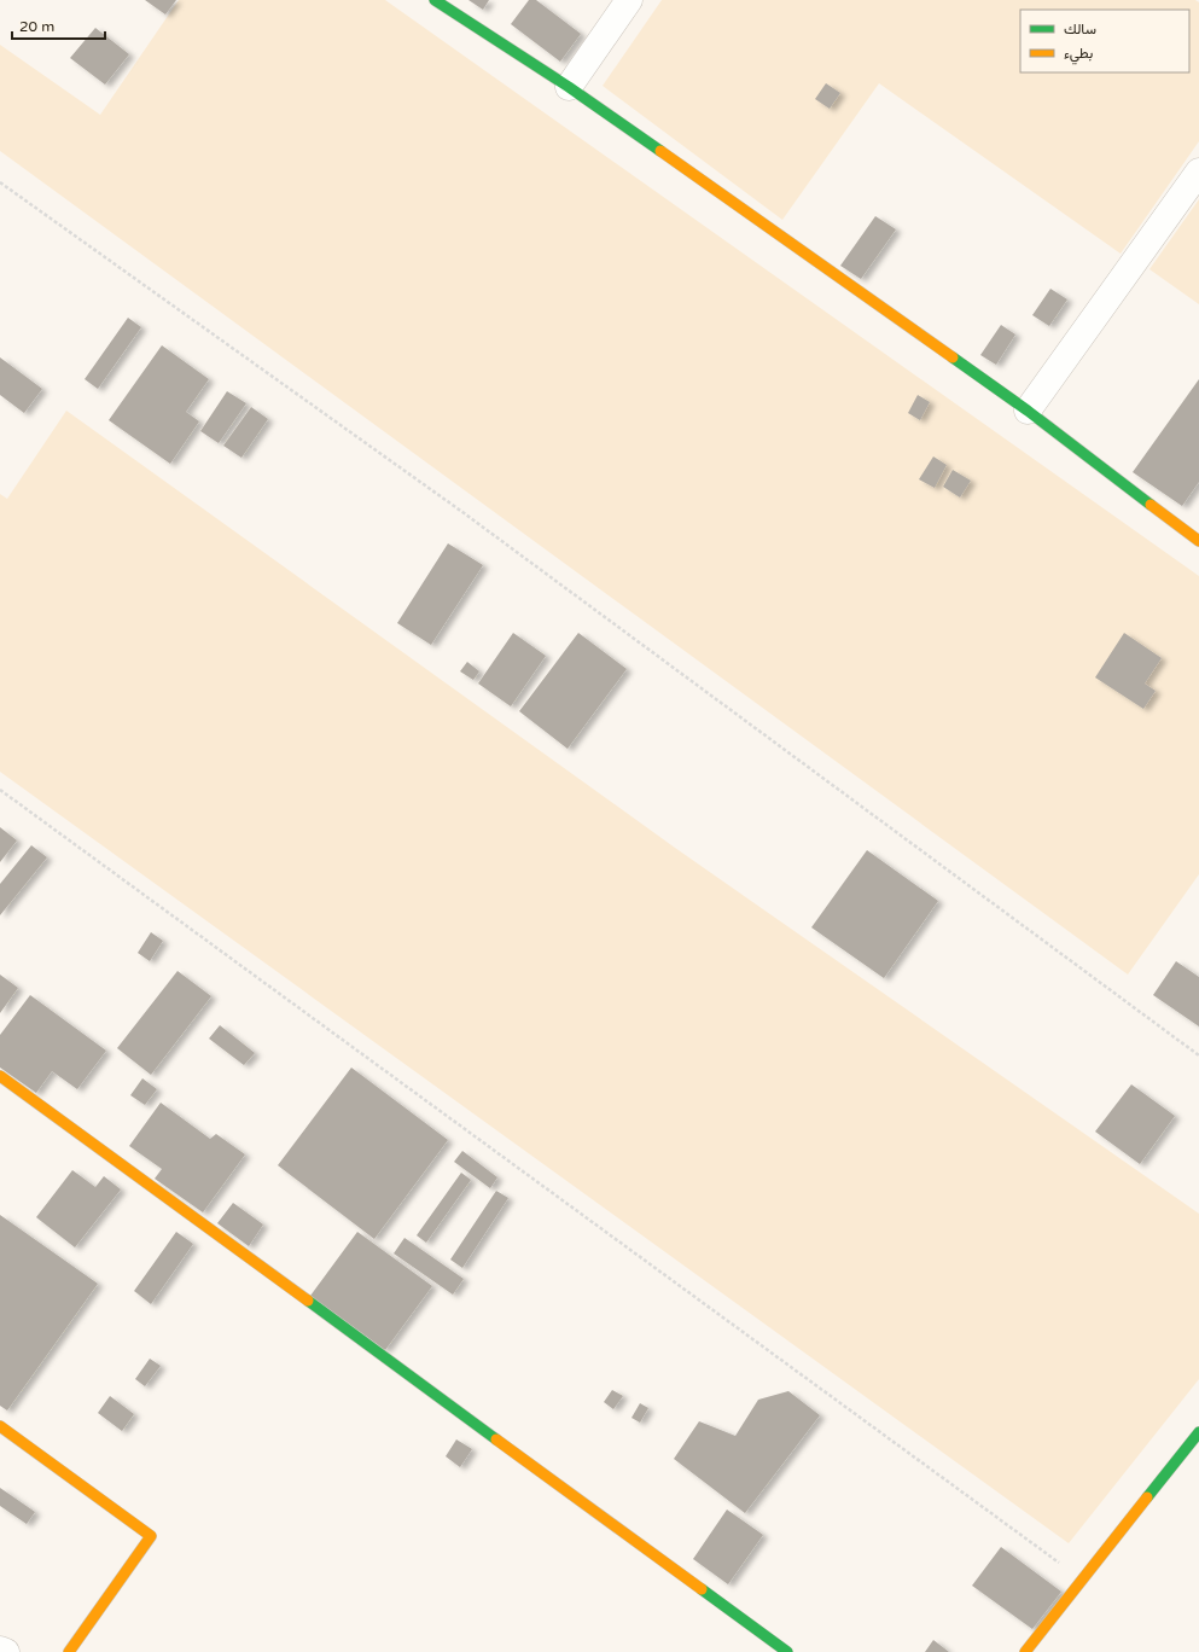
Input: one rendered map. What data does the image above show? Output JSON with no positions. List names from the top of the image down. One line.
{"legend":["سالك","بطيء"],"scale_bar":"20 m"}
